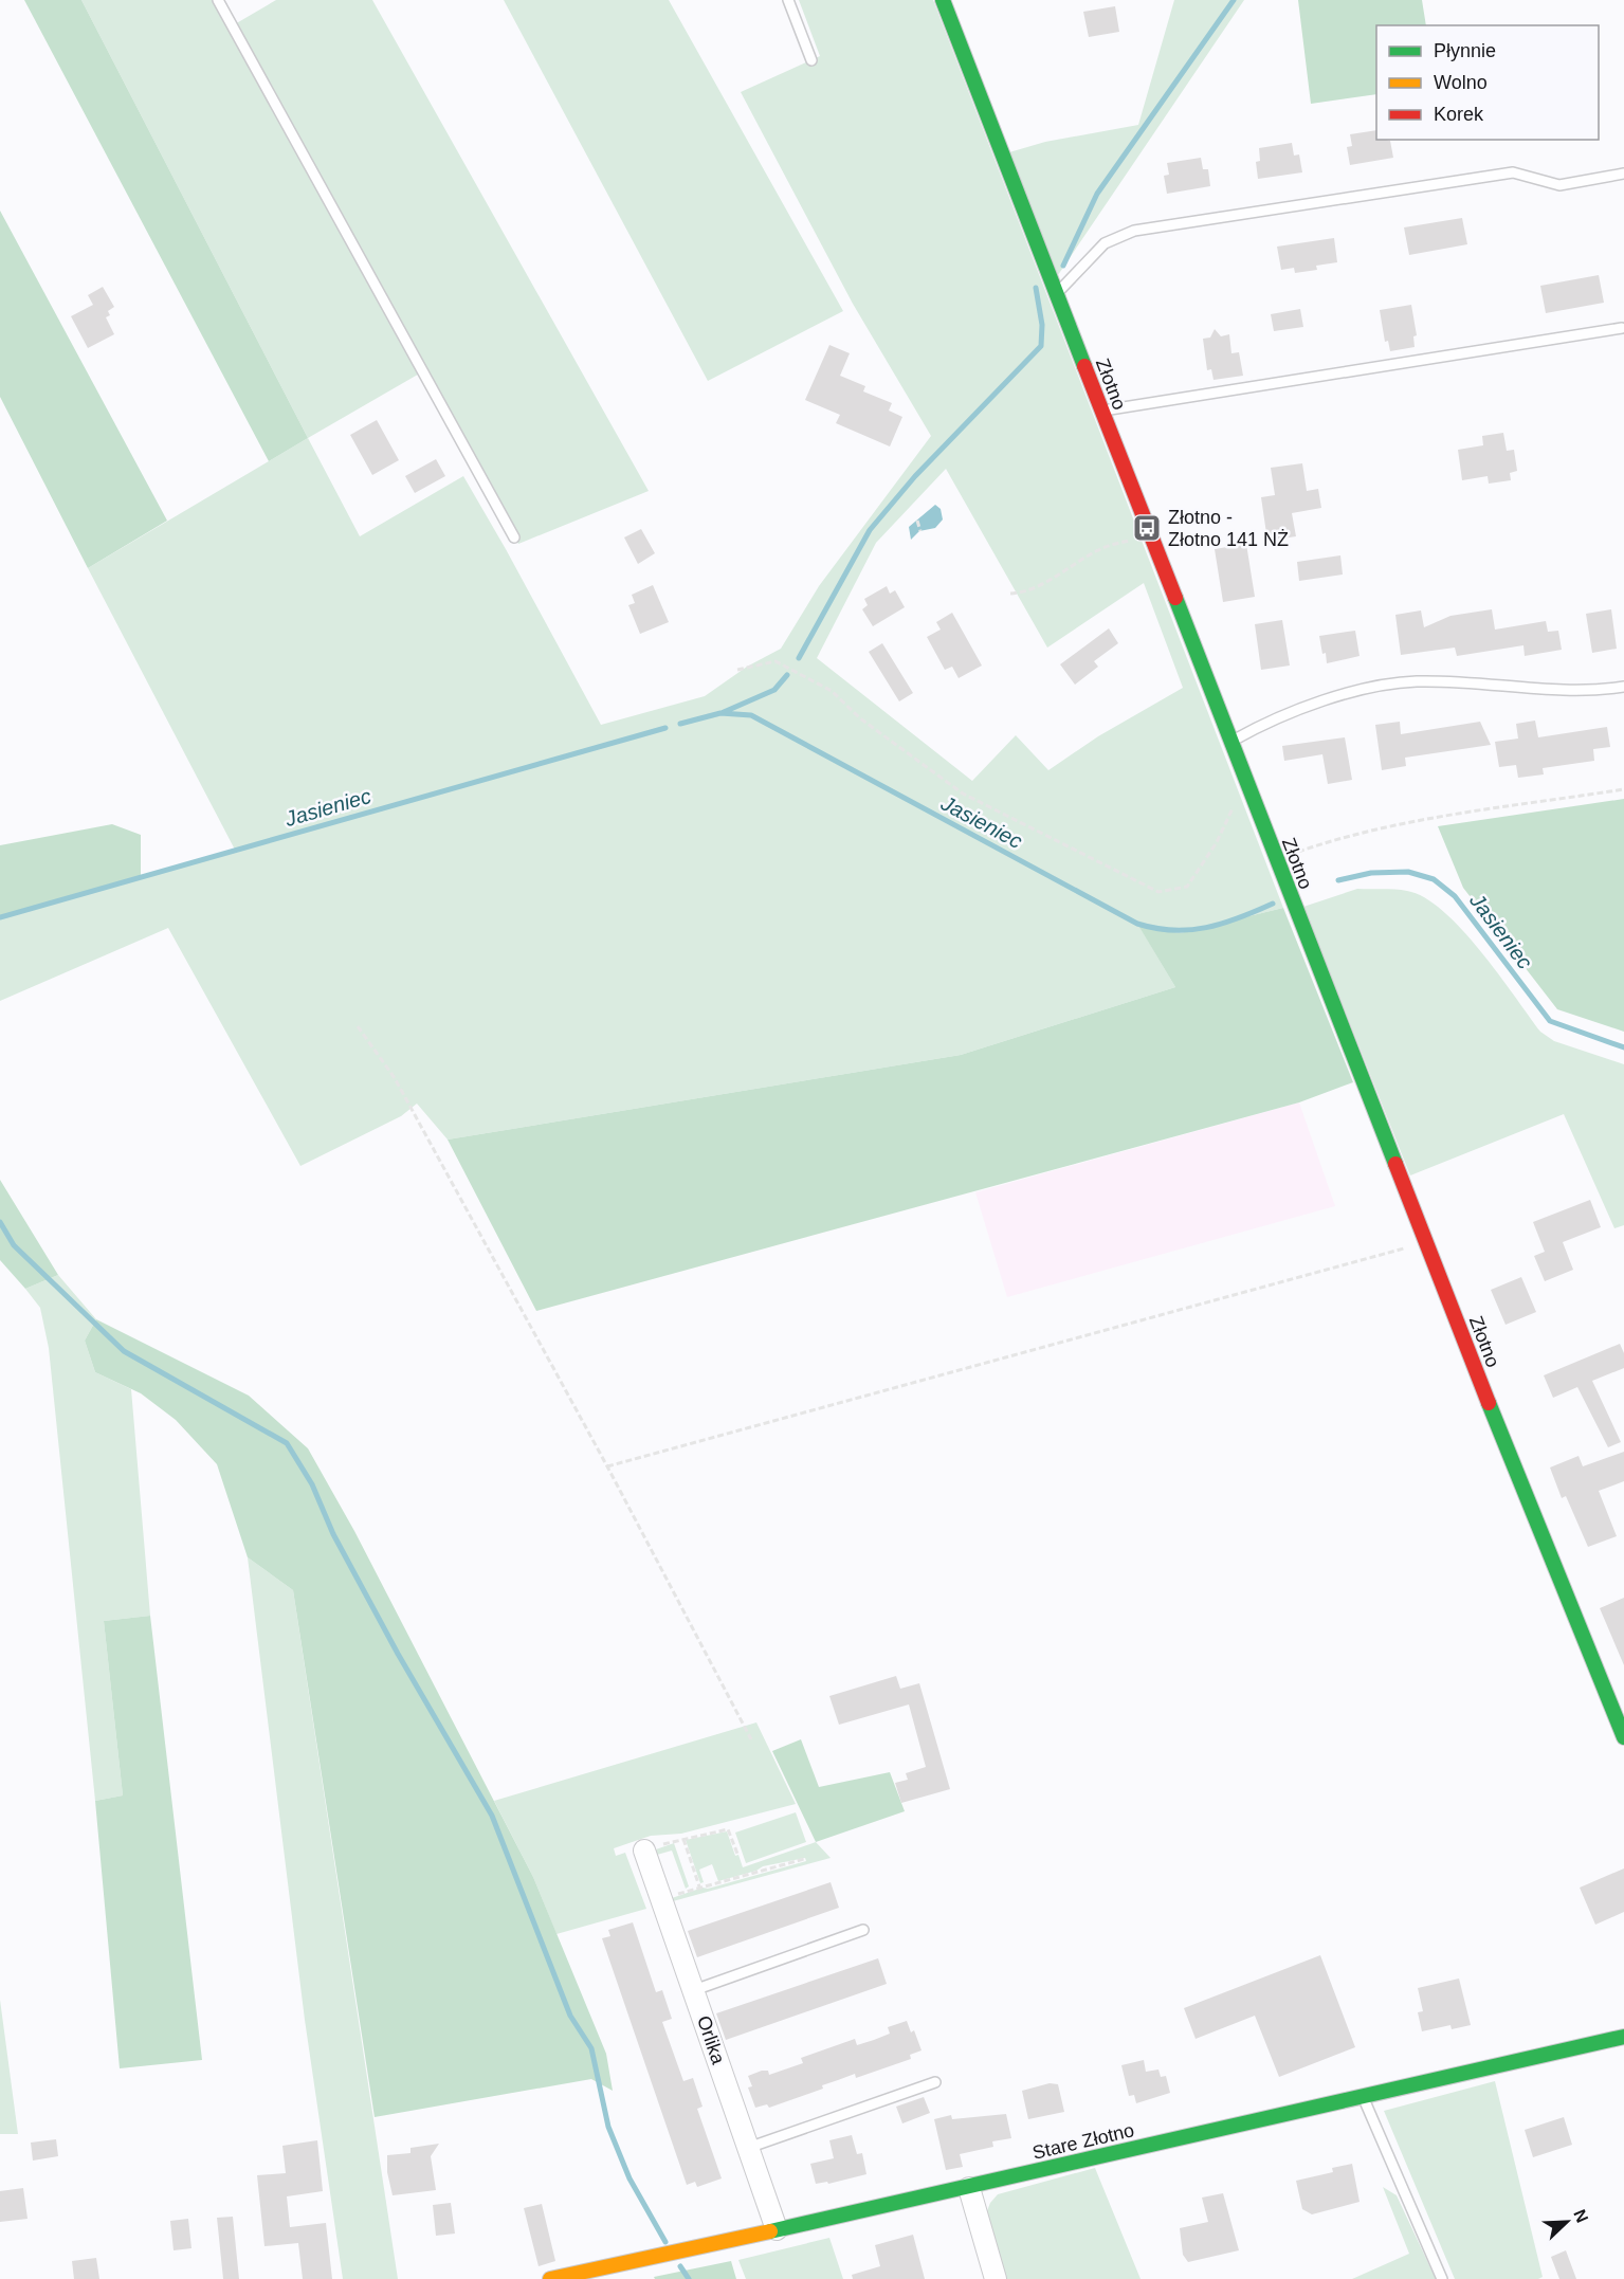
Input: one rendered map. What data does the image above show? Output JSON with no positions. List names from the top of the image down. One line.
{"streets":{"street":["Złotno","Orlika","Stare Złotno"]},"crossings":[["Orlika","Stare Złotno"]],"water":["Jasieniec"],"places":{"bus stop":["Złotno - Złotno 141 NŻ"]},"legend":["Płynnie","Wolno","Korek"],"north":"top right"}
